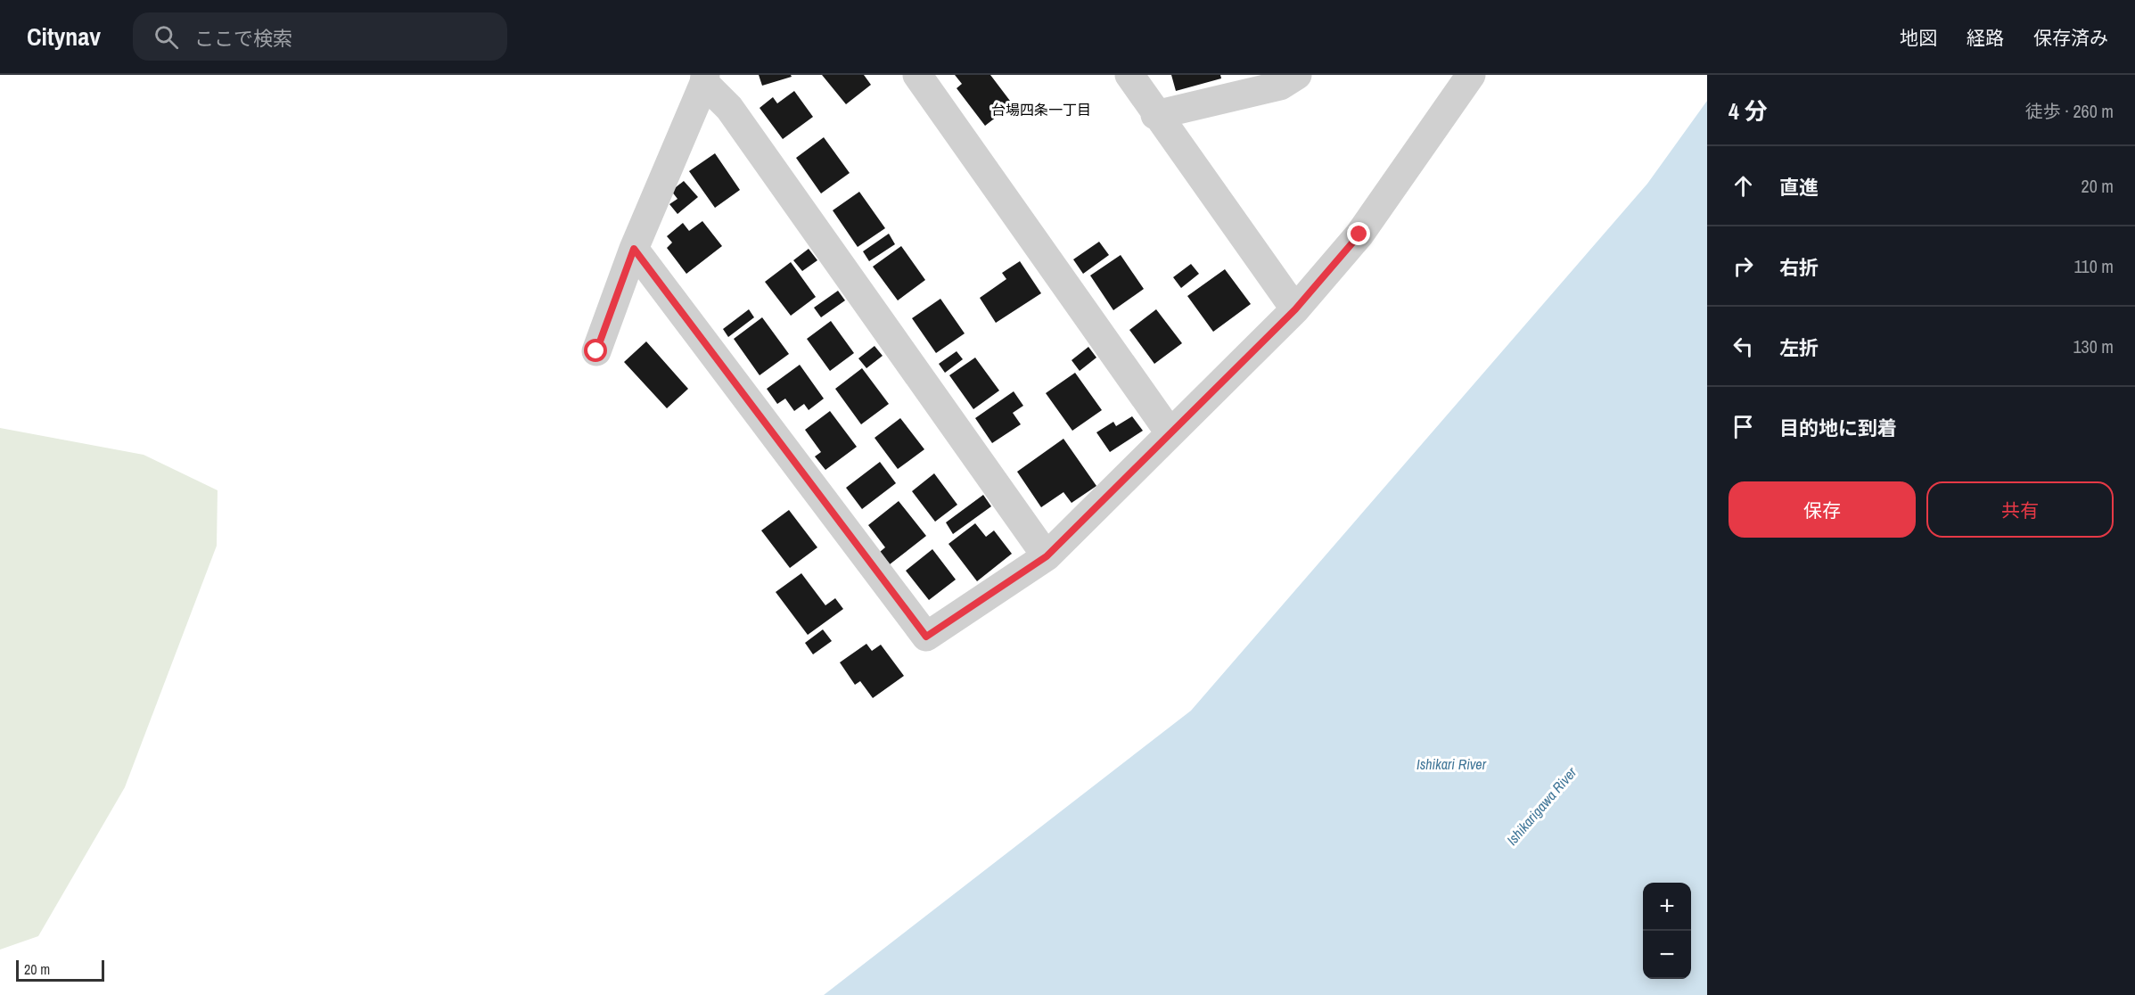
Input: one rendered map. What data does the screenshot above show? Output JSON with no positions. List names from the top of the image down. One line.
{"districts":["台場四条一丁目"],"water":["Ishikari River","Ishikarigawa River"],"scale_bar":"20 m","page":{"header":"Citynav","search":"ここで検索","nav":["地図","経路","保存済み"],"heading":["4 分","徒歩 · 260 m"],"list":[["直進","20 m"],["右折","110 m"],["左折","130 m"],"目的地に到着"],"buttons":["保存","共有"],"map_buttons":["+","−"],"scale":"20 m"}}
